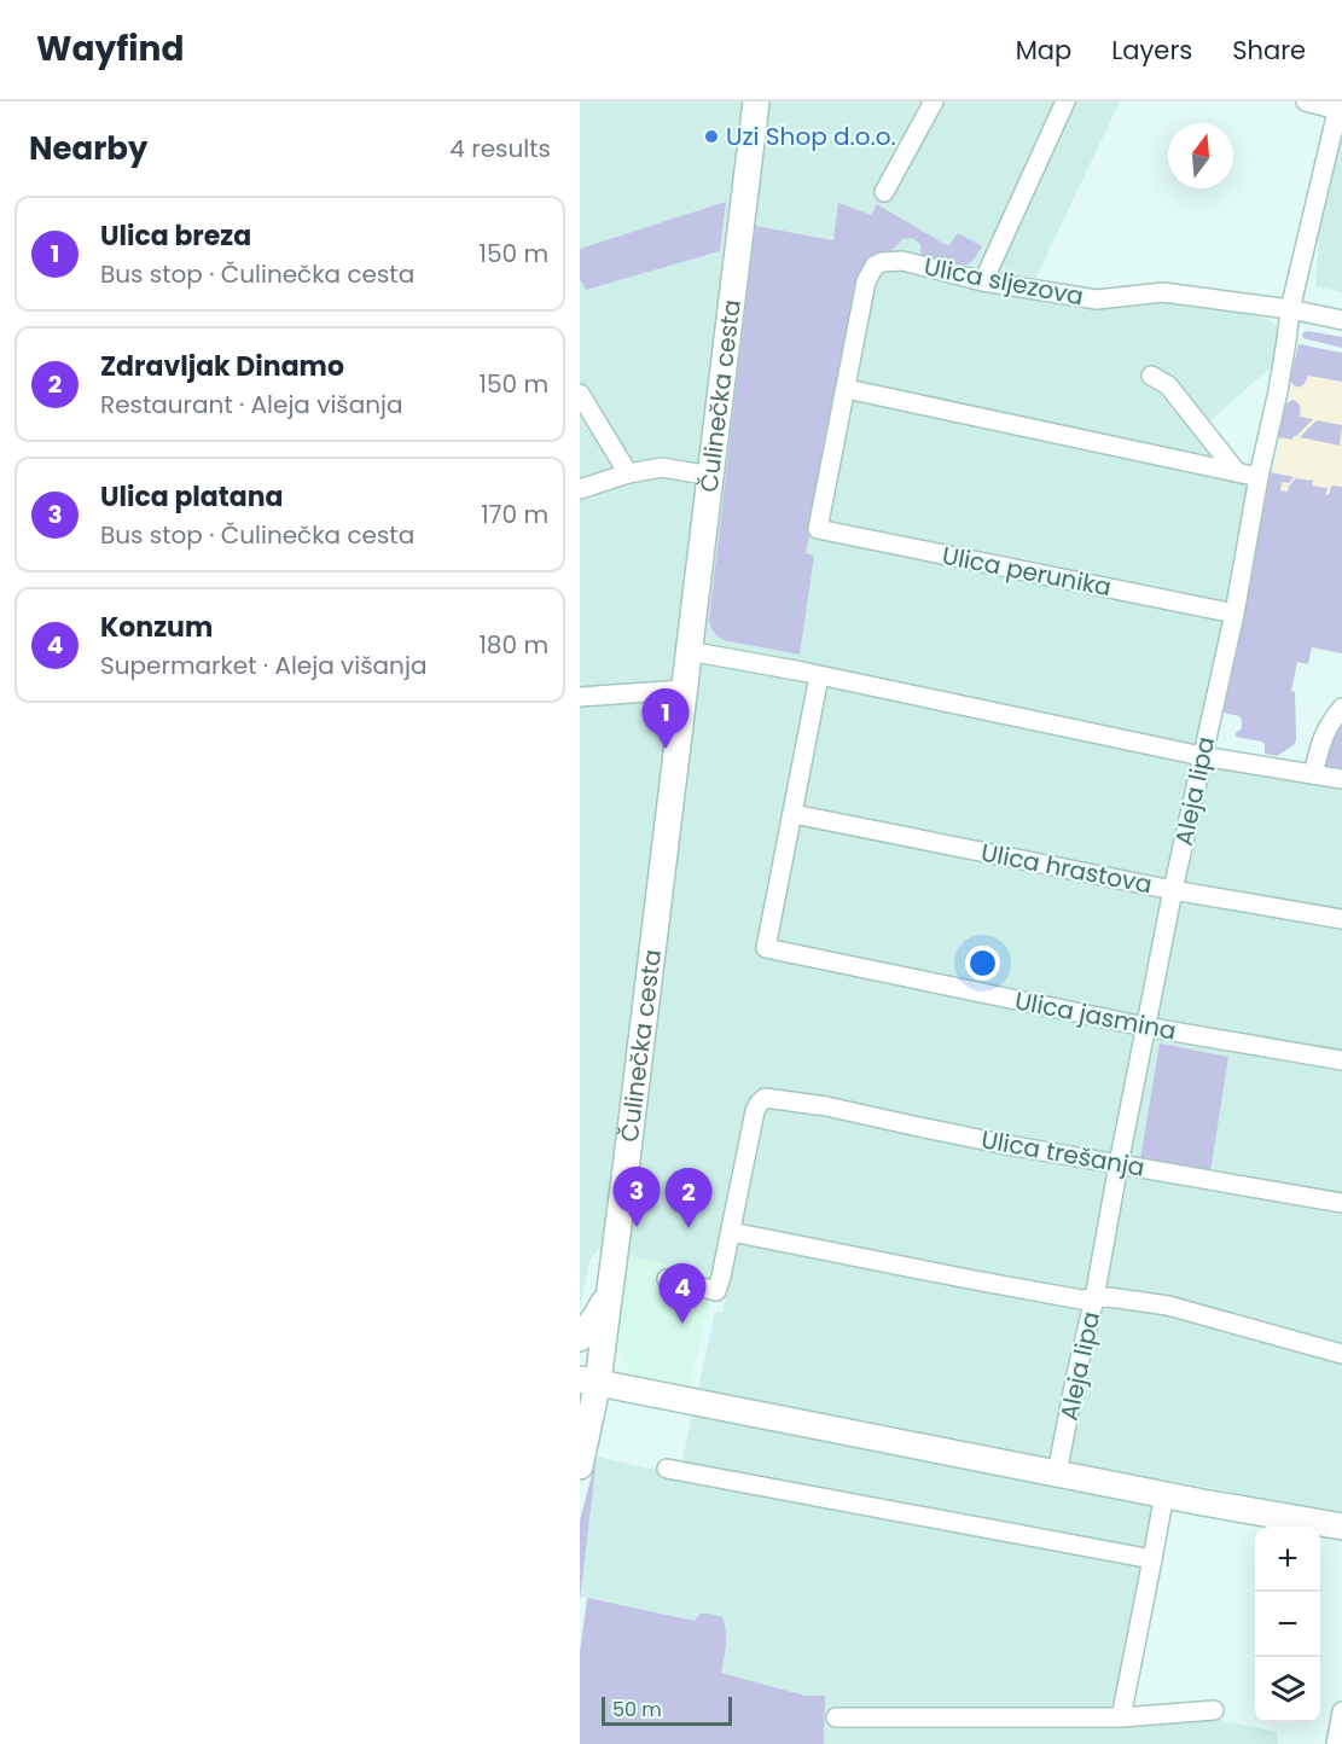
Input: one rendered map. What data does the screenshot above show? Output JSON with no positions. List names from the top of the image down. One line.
{"streets":{"main road":["Čulinečka cesta"],"street":["Ulica sljezova","Ulica perunika","Aleja lipa","Ulica hrastova","Ulica jasmina","Ulica trešanja"]},"crossings":[["Ulica sljezova","Ulica perunika"],["Ulica sljezova","Aleja lipa"],["Ulica perunika","Aleja lipa"],["Aleja lipa","Ulica hrastova"],["Aleja lipa","Ulica jasmina"],["Aleja lipa","Ulica trešanja"],["Ulica hrastova","Ulica jasmina"]],"places":["Uzi Shop d.o.o."],"scale_bar":"50 m","north":"top","page":{"header":"Wayfind","nav":["Map","Layers","Share"],"heading":["Nearby","4 results"],"list":[{"mark":"1","name":"Ulica breza","note":"Bus stop · Čulinečka cesta","value":"150 m"},{"mark":"2","name":"Zdravljak Dinamo","note":"Restaurant · Aleja višanja","value":"150 m"},{"mark":"3","name":"Ulica platana","note":"Bus stop · Čulinečka cesta","value":"170 m"},{"mark":"4","name":"Konzum","note":"Supermarket · Aleja višanja","value":"180 m"}],"pins":["1","3","2","4"],"map_buttons":["+","−"],"scale":"50 m"}}
